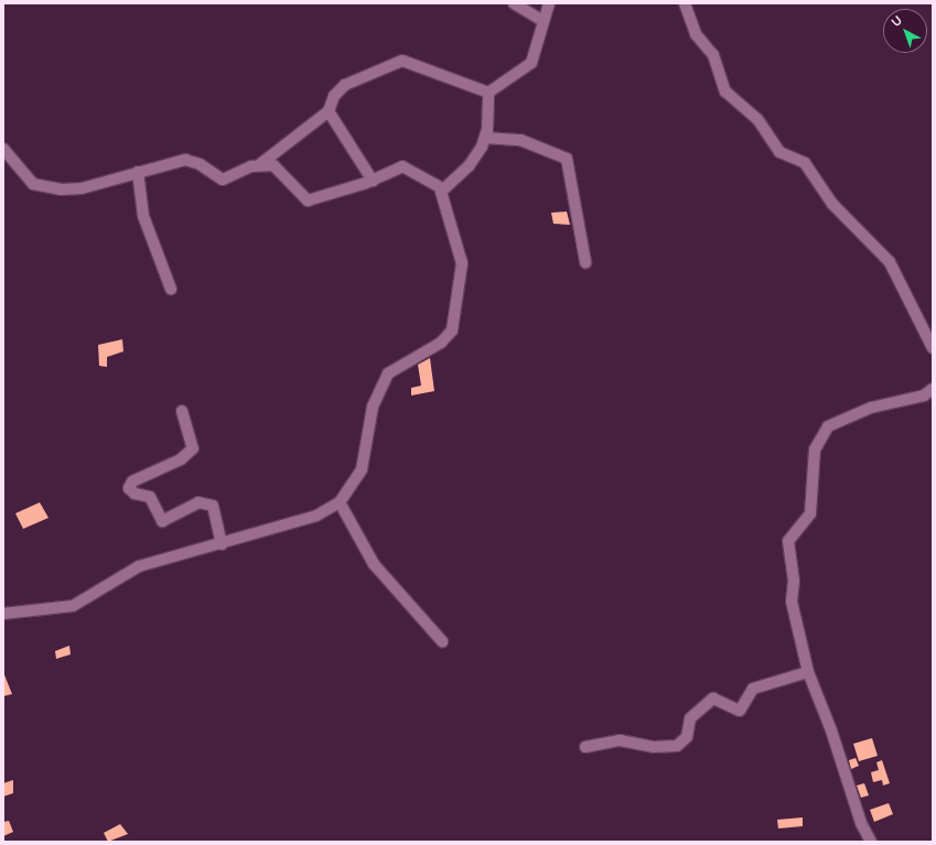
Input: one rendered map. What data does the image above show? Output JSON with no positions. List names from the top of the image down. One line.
{"north":"top left"}
